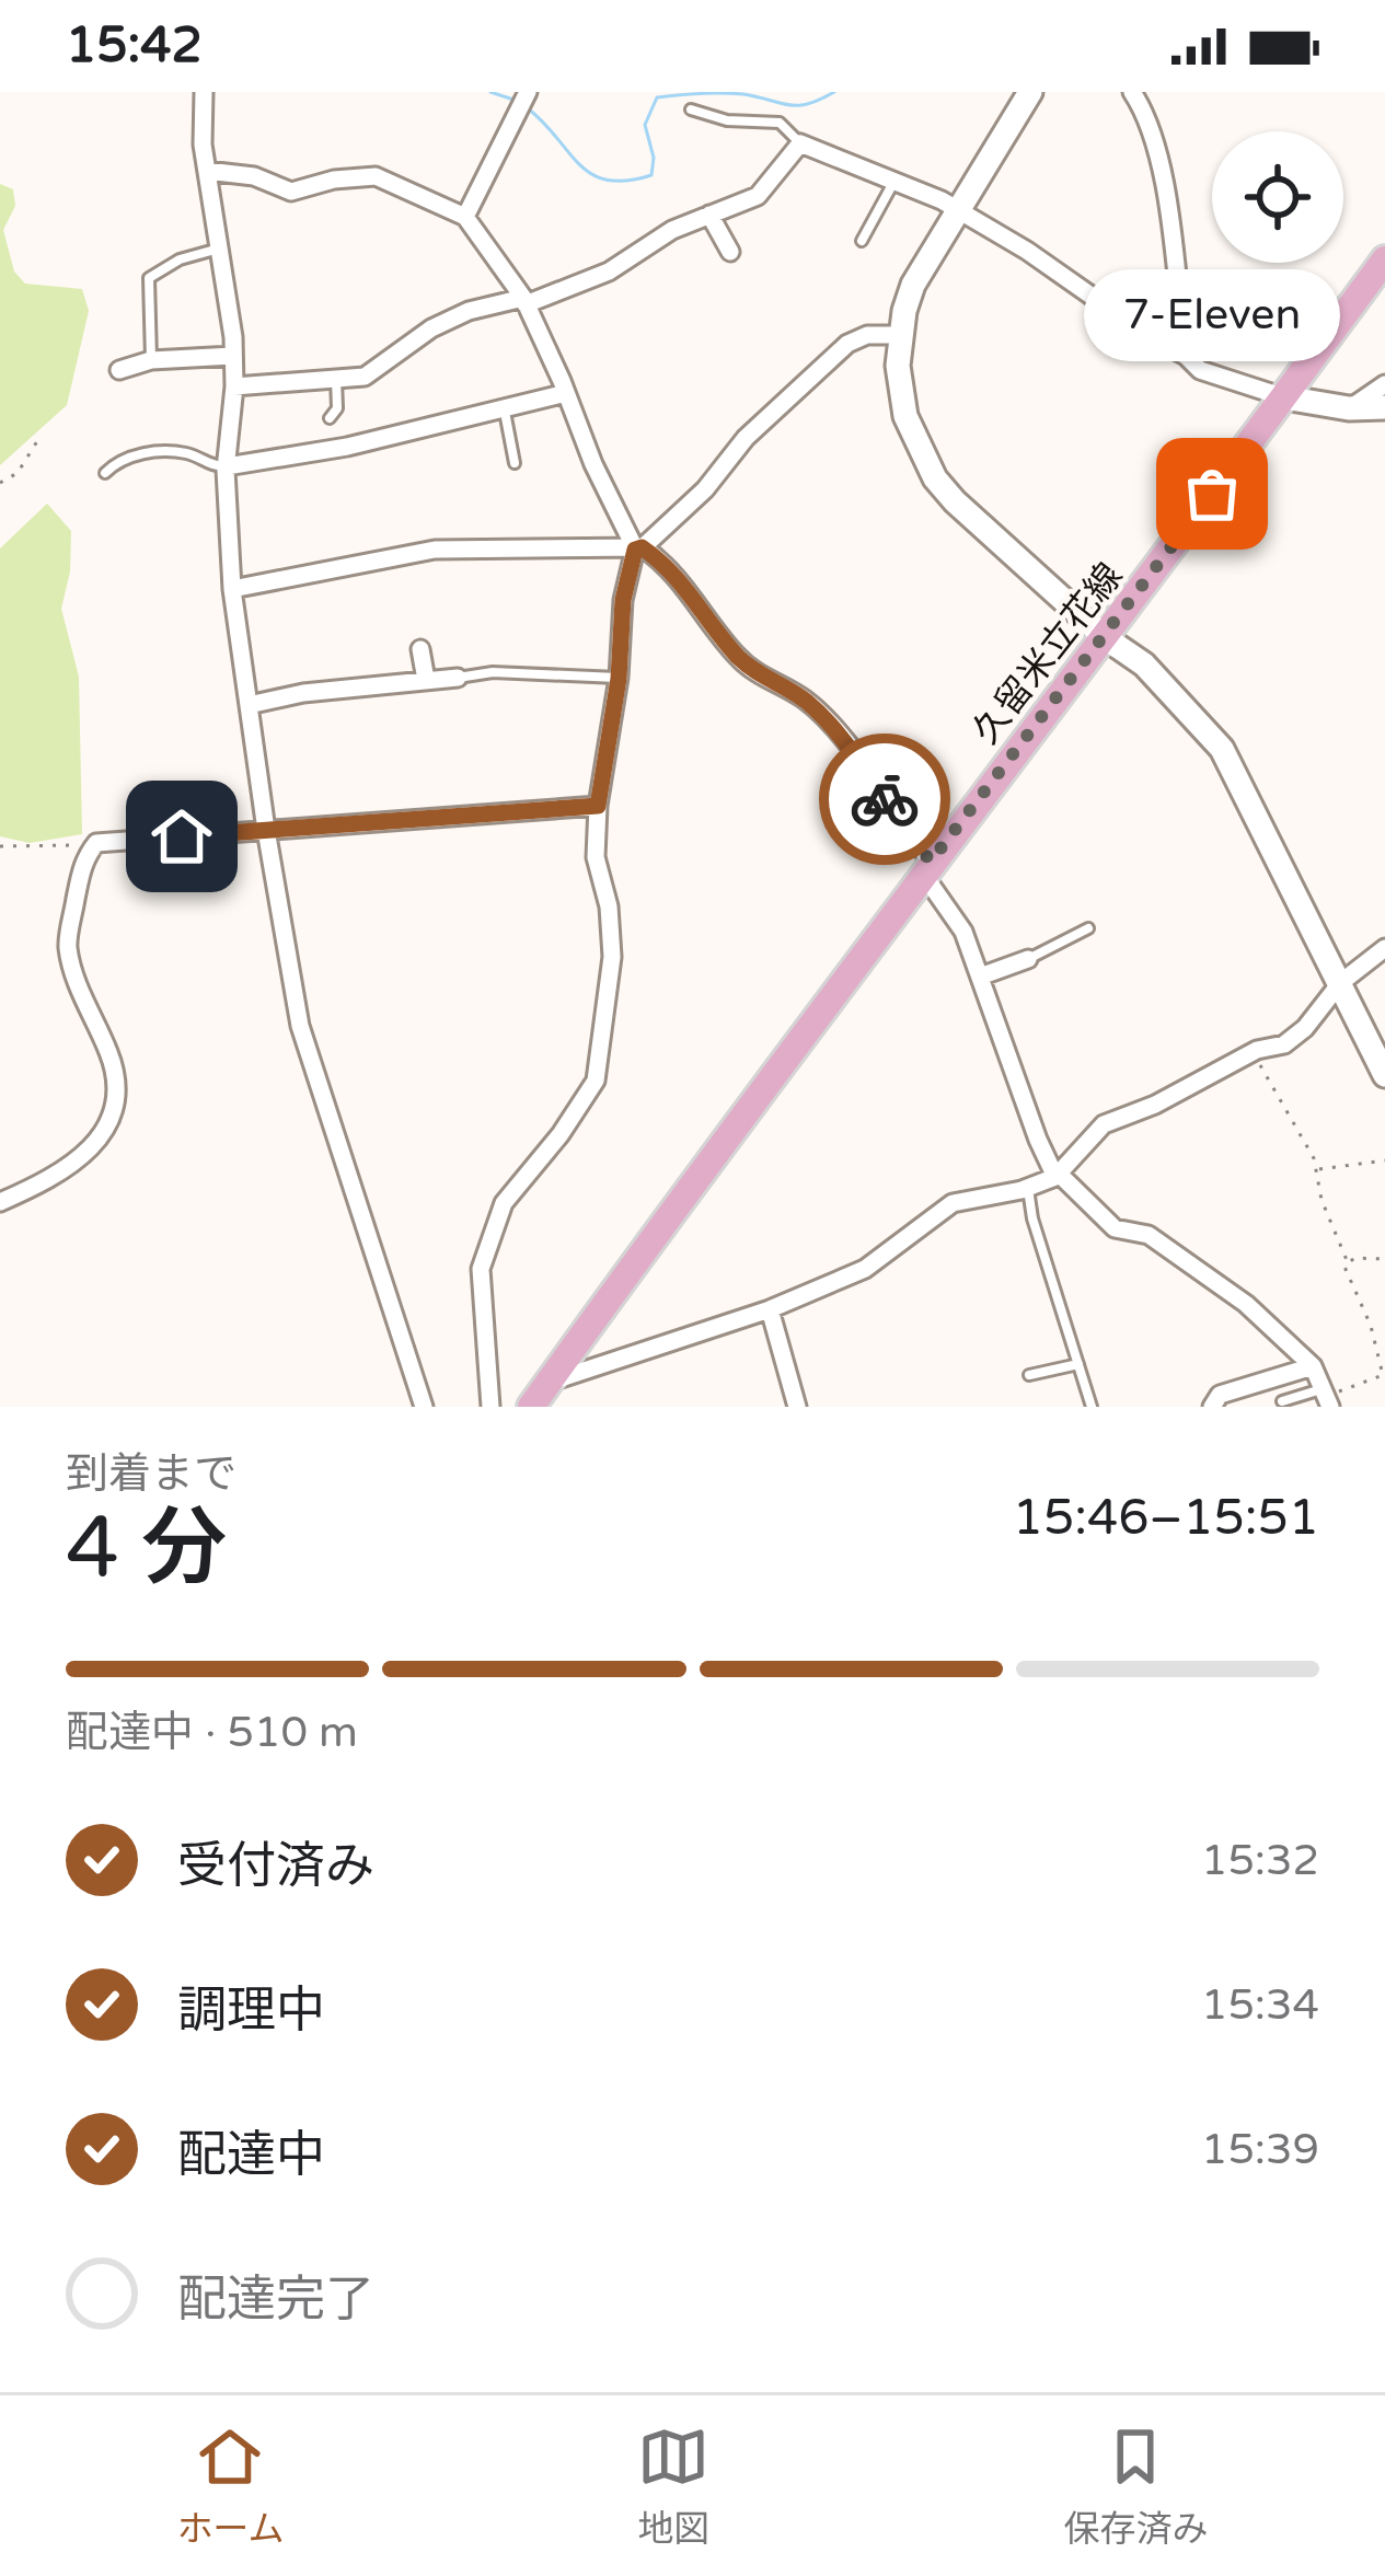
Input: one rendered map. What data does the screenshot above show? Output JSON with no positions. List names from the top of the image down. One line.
{"streets":{"main road":["久留米立花線"]},"places":["7-Eleven"],"page":{"status":"15:42","bubble":"7-Eleven","heading":["4 分","到着まで","15:46–15:51"],"bar":"配達中 · 510 m","list":[["受付済み","15:32"],["調理中","15:34"],["配達中","15:39"],"配達完了"],"tabs":["ホーム","地図","保存済み"]}}
